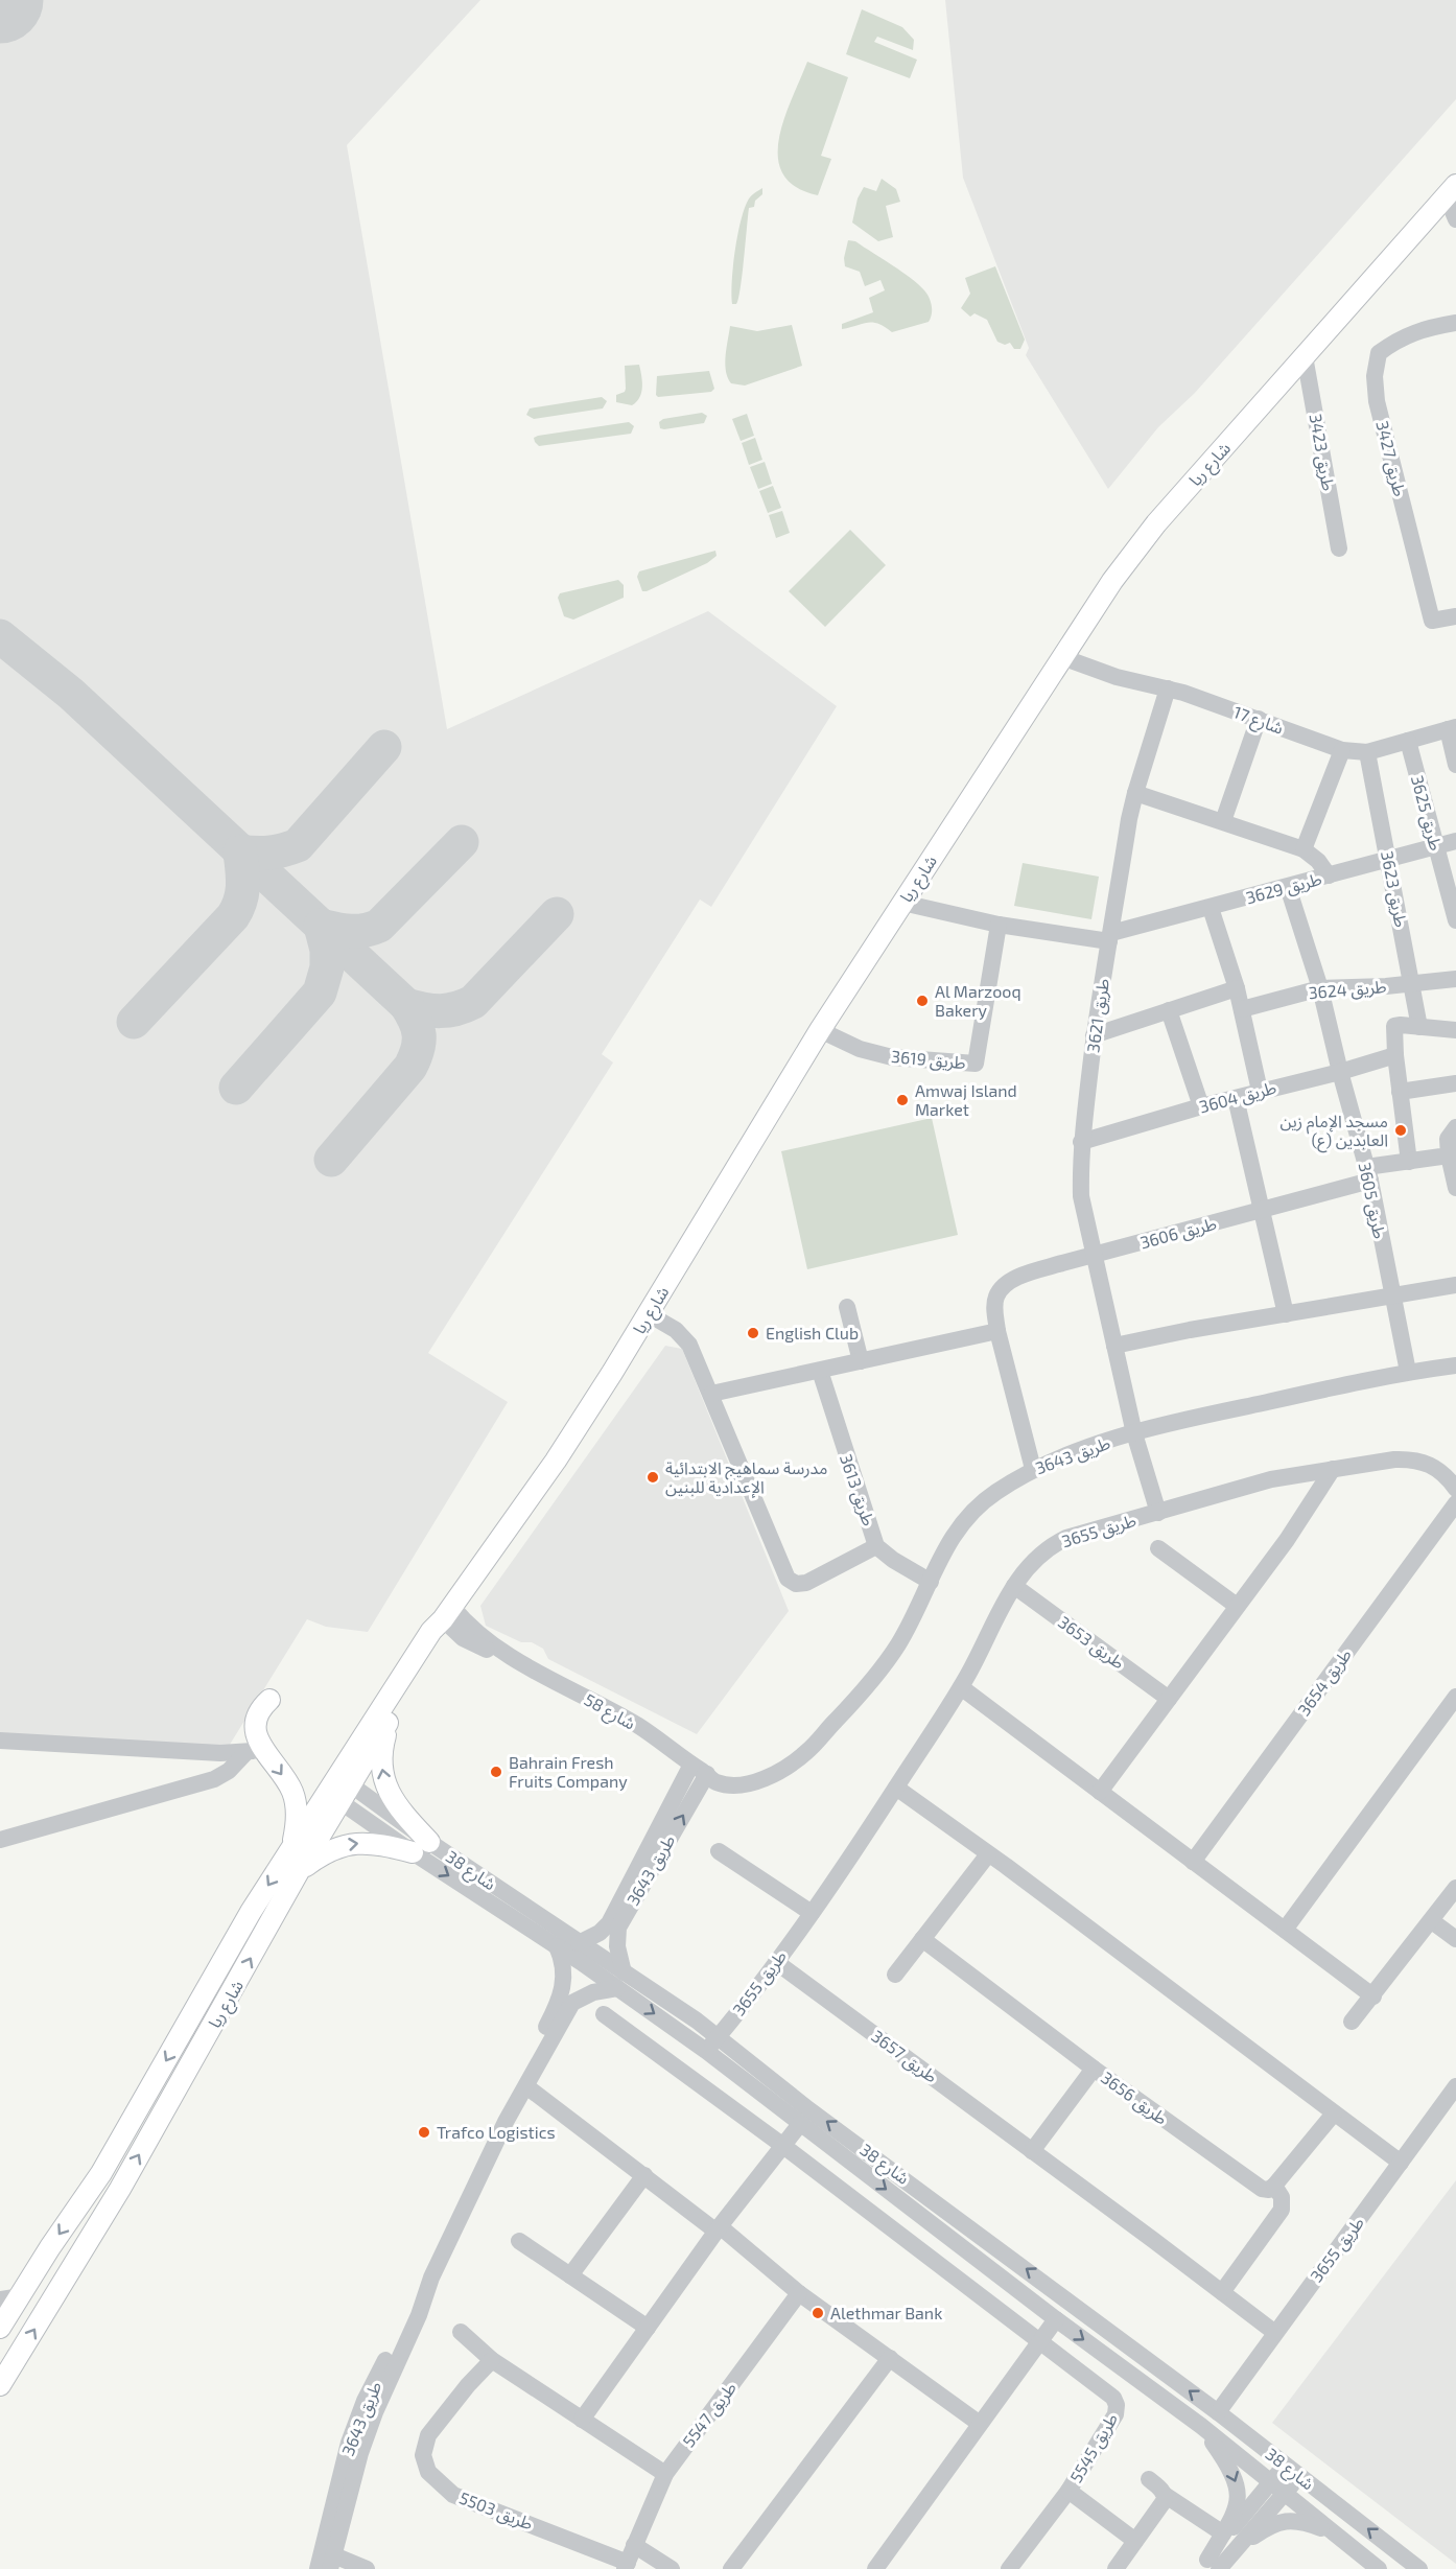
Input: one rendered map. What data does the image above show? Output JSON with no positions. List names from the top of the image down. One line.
{"streets":{"main road":["شارع ريا"],"street":["طريق 3423","طريق 3427","شارع 17","طريق 3625","طريق 3629","طريق 3623","طريق 3624","طريق 3621","طريق 3619","طريق 3604","طريق 3605","طريق 3606","طريق 3643","طريق 3613","طريق 3655","طريق 3653","طريق 3654","شارع 58","شارع 38","طريق 3657","طريق 3656","طريق 5547","طريق 5545","طريق 5503"]},"crossings":[["طريق 3423","شارع ريا"],["شارع ريا","شارع 17"],["شارع ريا","طريق 3629"],["شارع ريا","طريق 3619"],["شارع ريا","شارع 58"],["شارع ريا","شارع 38"],["شارع 17","طريق 3625"],["شارع 17","طريق 3623"],["شارع 17","طريق 3621"],["طريق 3625","طريق 3629"],["طريق 3629","طريق 3623"],["طريق 3629","طريق 3621"],["طريق 3629","طريق 3619"],["طريق 3629","طريق 3605"],["طريق 3623","طريق 3624"],["طريق 3624","طريق 3605"],["طريق 3621","طريق 3604"],["طريق 3621","طريق 3606"],["طريق 3621","طريق 3643"],["طريق 3621","طريق 3655"],["طريق 3604","طريق 3605"],["طريق 3605","طريق 3606"],["طريق 3605","طريق 3643"],["طريق 3643","طريق 3613"],["طريق 3643","شارع 58"],["طريق 3643","شارع 38"],["طريق 3655","طريق 3653"],["طريق 3655","شارع 38"],["طريق 3655","طريق 3657"],["طريق 5547","طريق 5503"]],"places":["Al Marzooq Bakery","Amwaj Island Market","مسجد الإمام زين العابدين (ع)","English Club","مدرسة سماهيج الابتدائية الإعدادية للبنين","Bahrain Fresh Fruits Company","Trafco Logistics","Alethmar Bank"]}
